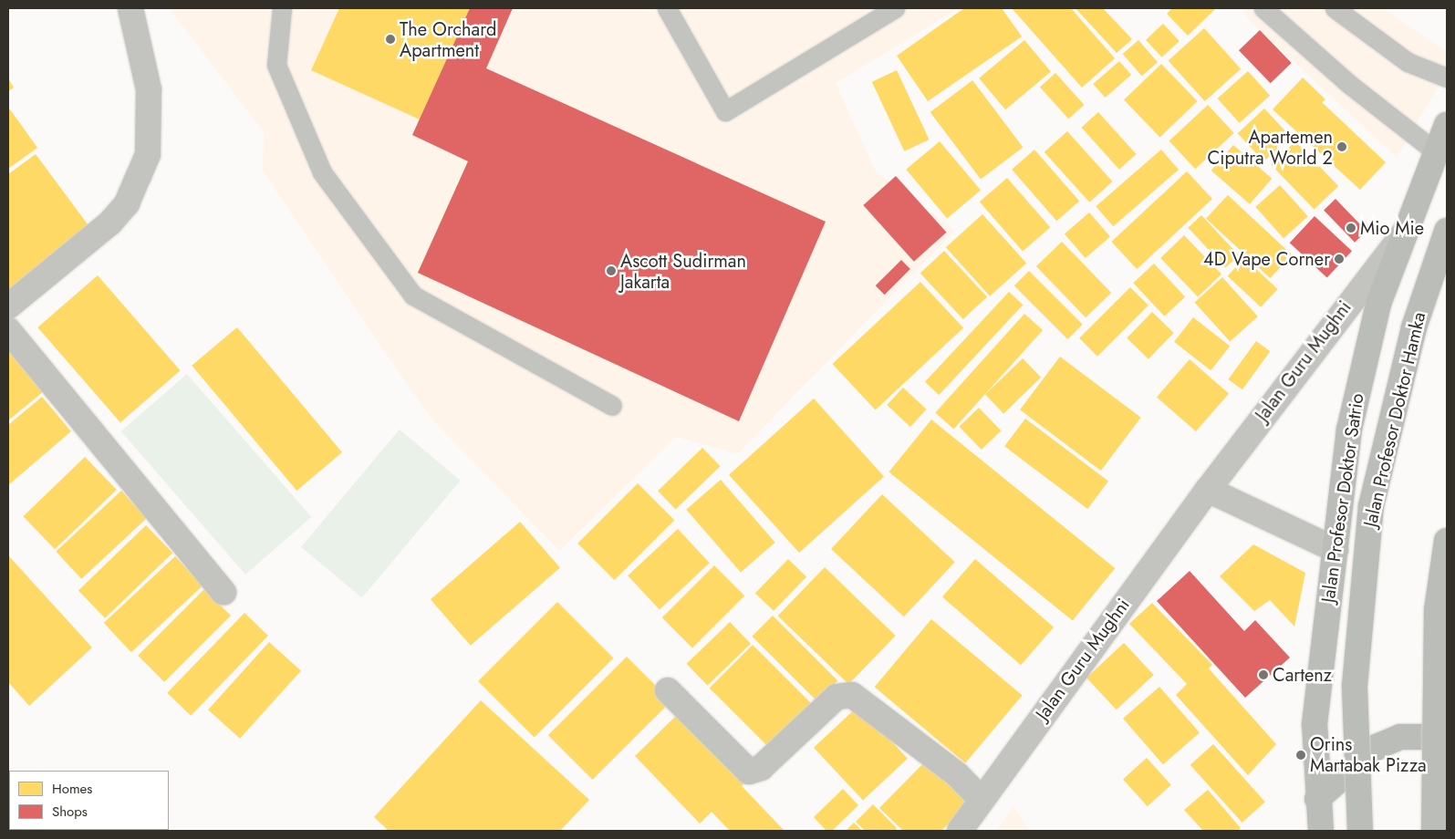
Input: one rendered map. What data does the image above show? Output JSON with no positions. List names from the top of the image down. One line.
{"streets":{"main road":["Jalan Profesor Doktor Hamka","Jalan Profesor Doktor Satrio"],"street":["Jalan Guru Mughni"]},"crossings":[["Jalan Guru Mughni","Jalan Profesor Doktor Satrio"]],"places":["The Orchard Apartment","Apartemen Ciputra World 2","Mio Mie","4D Vape Corner","Ascott Sudirman Jakarta","Cartenz","Orins Martabak Pizza"],"legend":["Homes","Shops"]}
